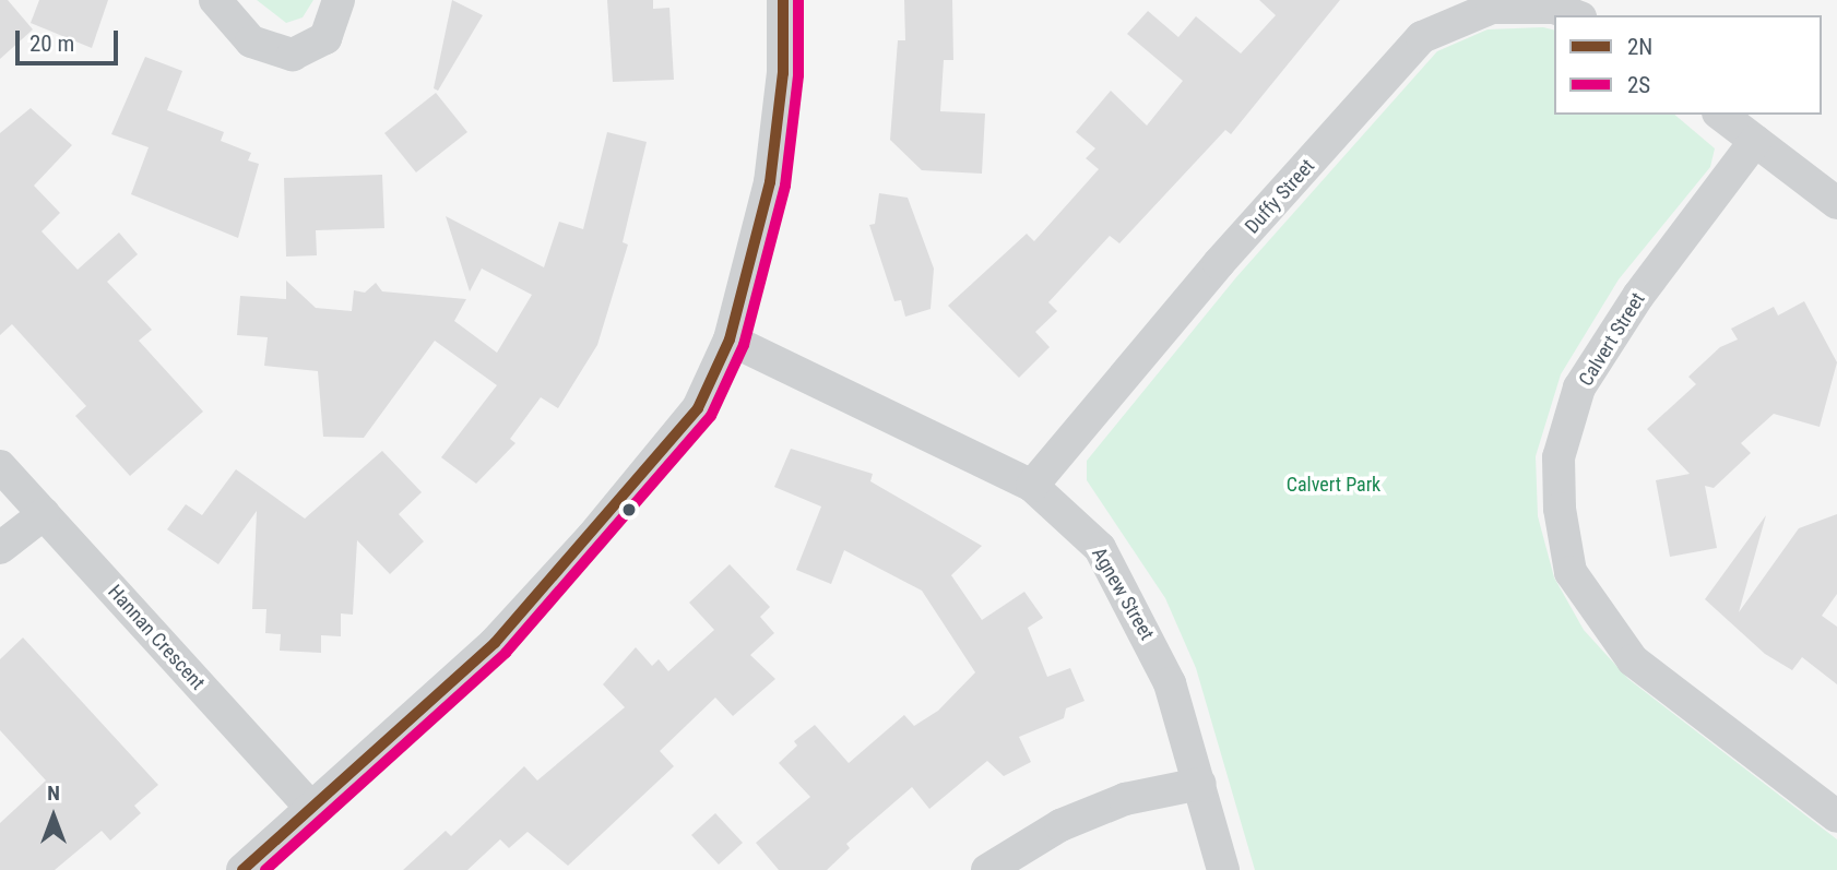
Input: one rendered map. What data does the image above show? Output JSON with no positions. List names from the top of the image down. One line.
{"streets":{"street":["Duffy Street","Calvert Street","Agnew Street","Hannan Crescent"]},"crossings":[["Duffy Street","Agnew Street"]],"parks":["Calvert Park"],"lines":["transit line 2N","transit line 2S"],"legend":["2N","2S"],"scale_bar":"20 m","north":"top"}
